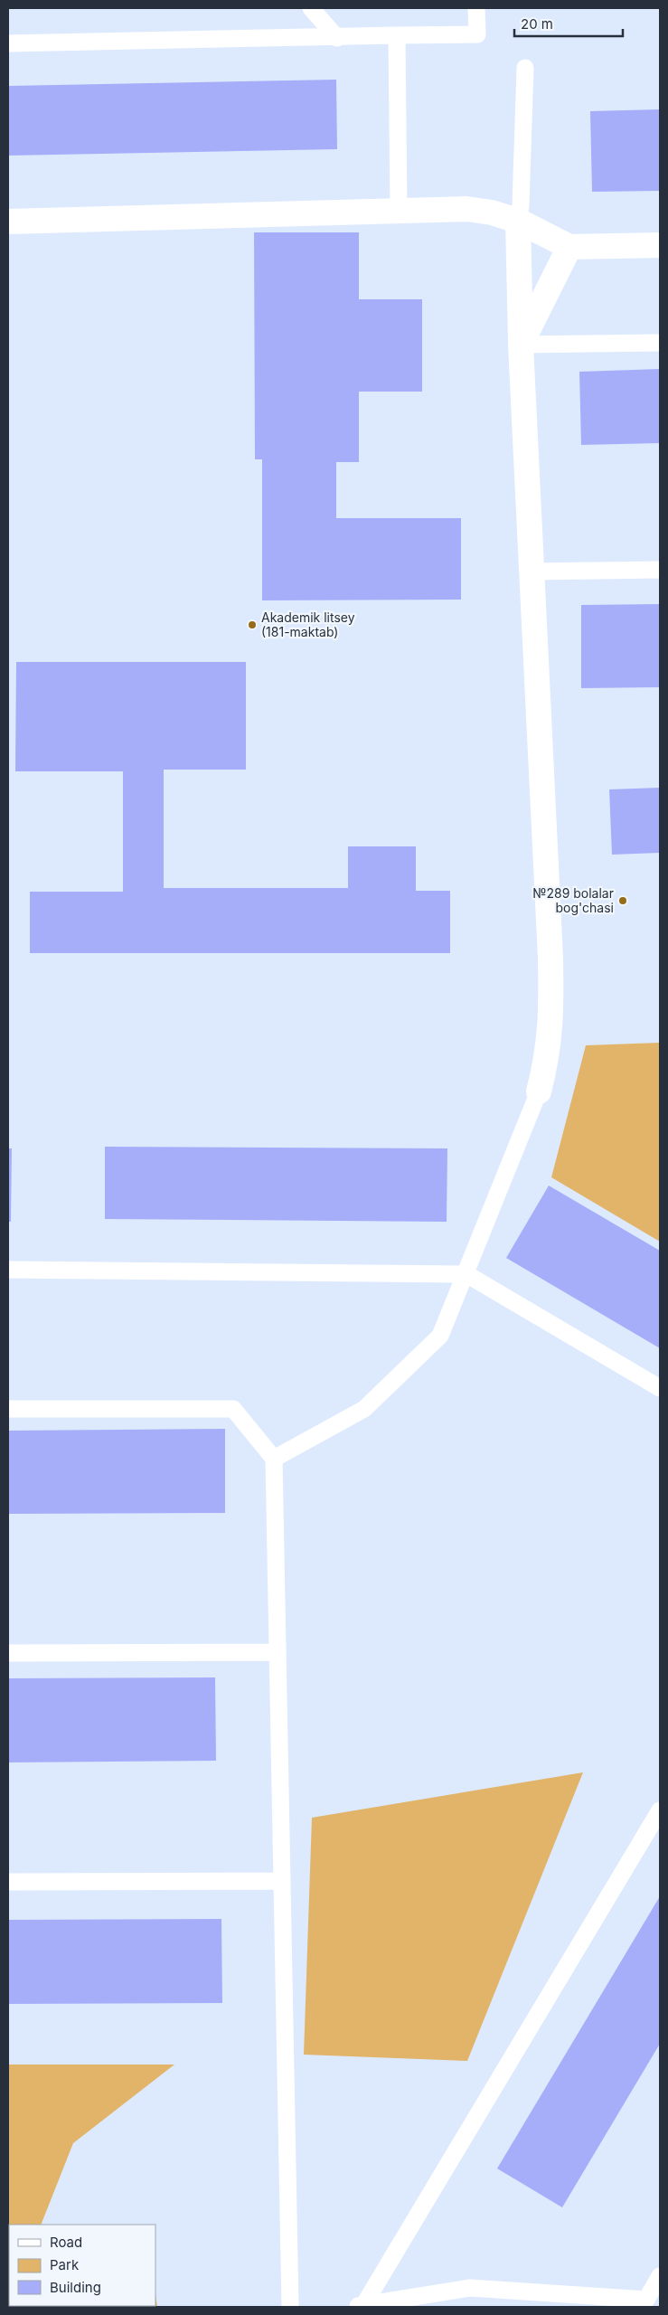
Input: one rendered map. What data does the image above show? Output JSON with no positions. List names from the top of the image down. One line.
{"places":["Akademik litsey (181-maktab)","№289 bolalar bog'chasi"],"legend":["Road","Park","Building"],"scale_bar":"20 m"}
